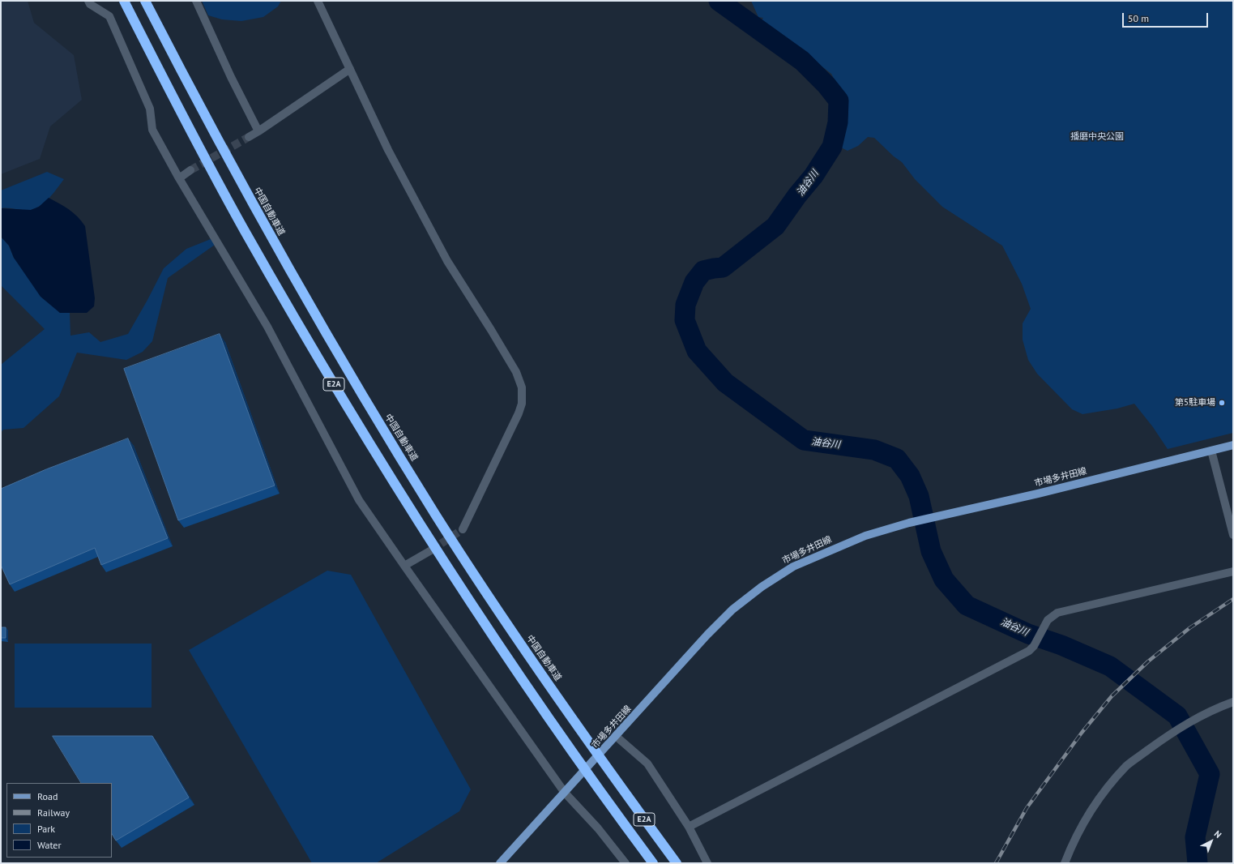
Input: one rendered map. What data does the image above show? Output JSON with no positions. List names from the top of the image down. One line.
{"streets":{"highway":["中国自動車道","E2A"],"main road":["市場多井田線"]},"water":["油谷川"],"parks":["播磨中央公園"],"places":["第5駐車場"],"legend":["Road","Railway","Park","Water"],"scale_bar":"50 m","north":"top right"}
